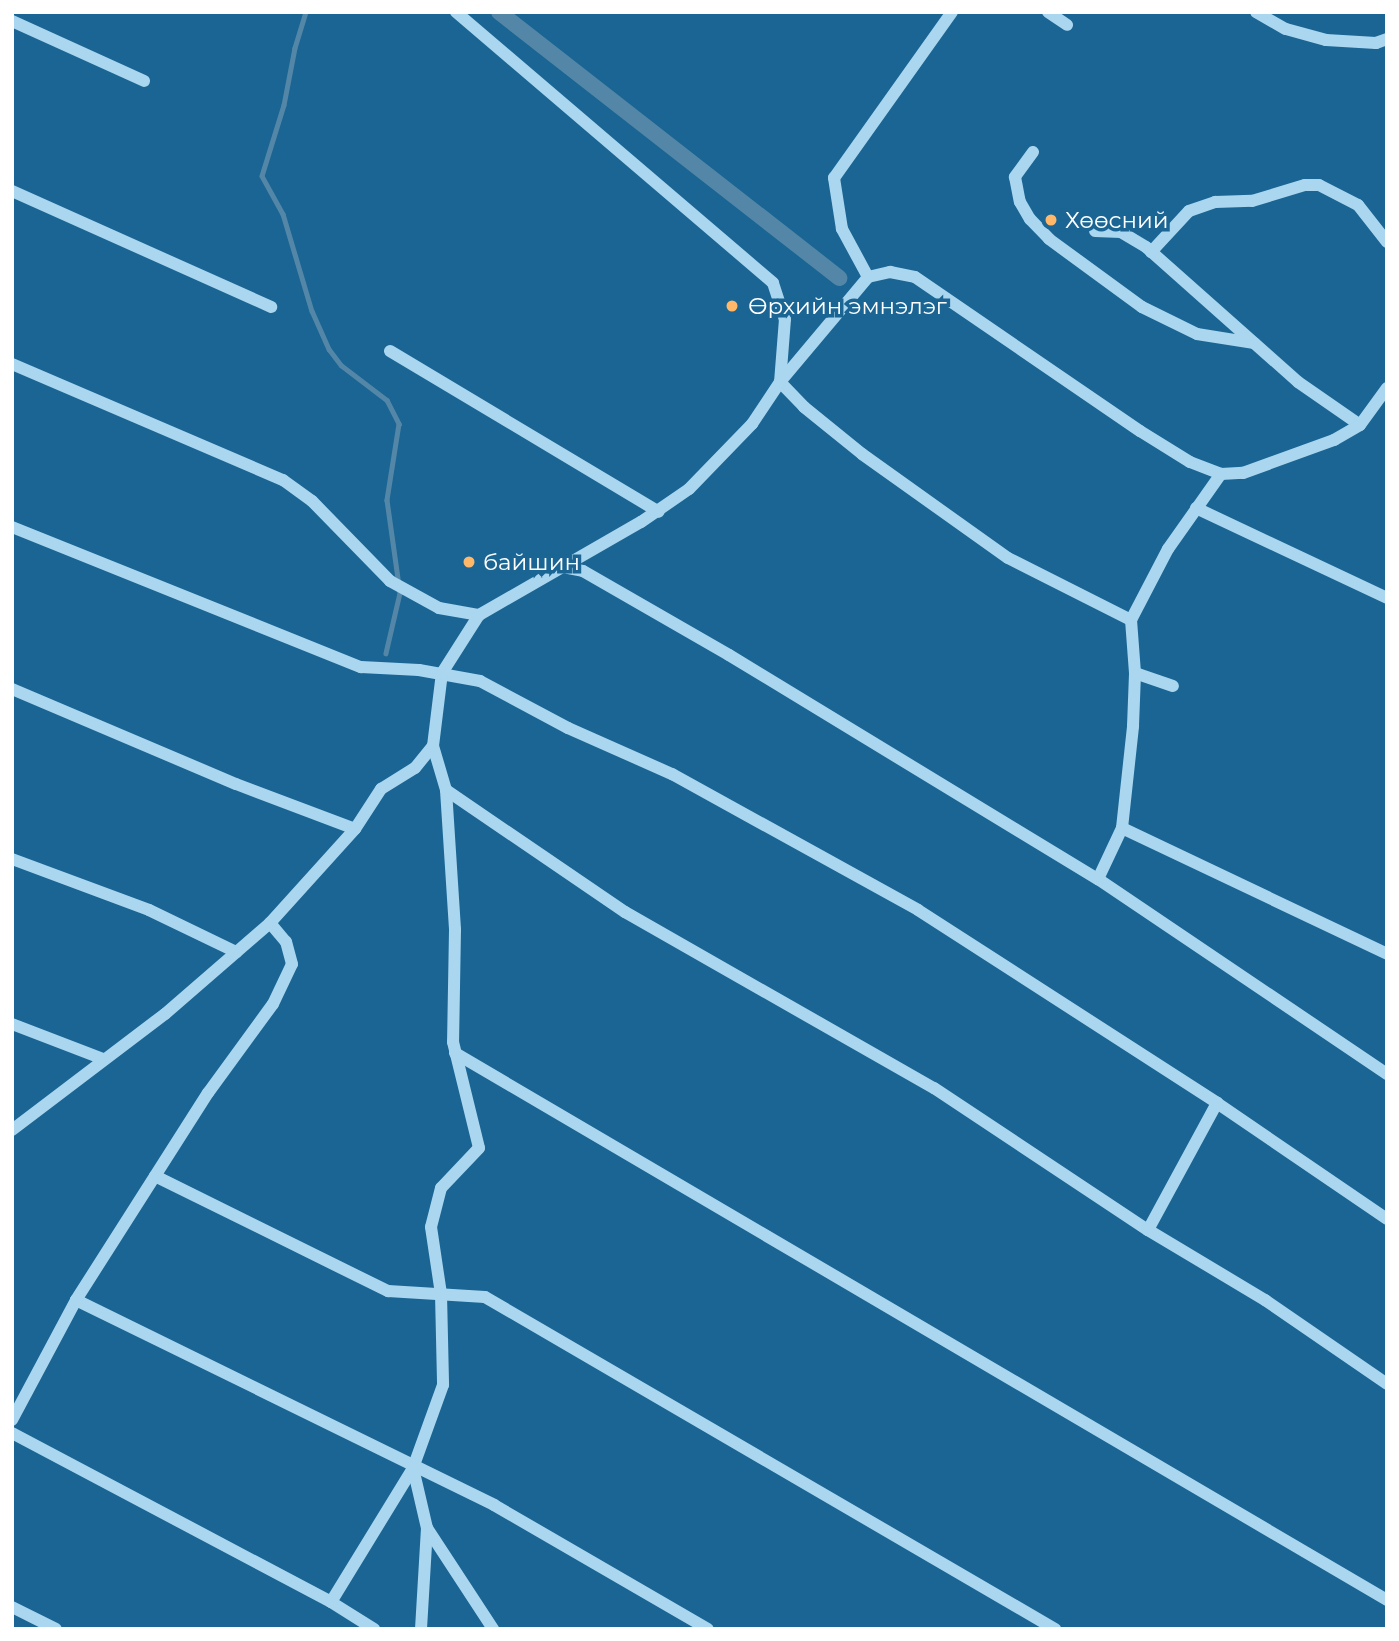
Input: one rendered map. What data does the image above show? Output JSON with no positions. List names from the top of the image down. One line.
{"places":["Хөөсний","Өрхийн эмнэлэг","байшин"]}
